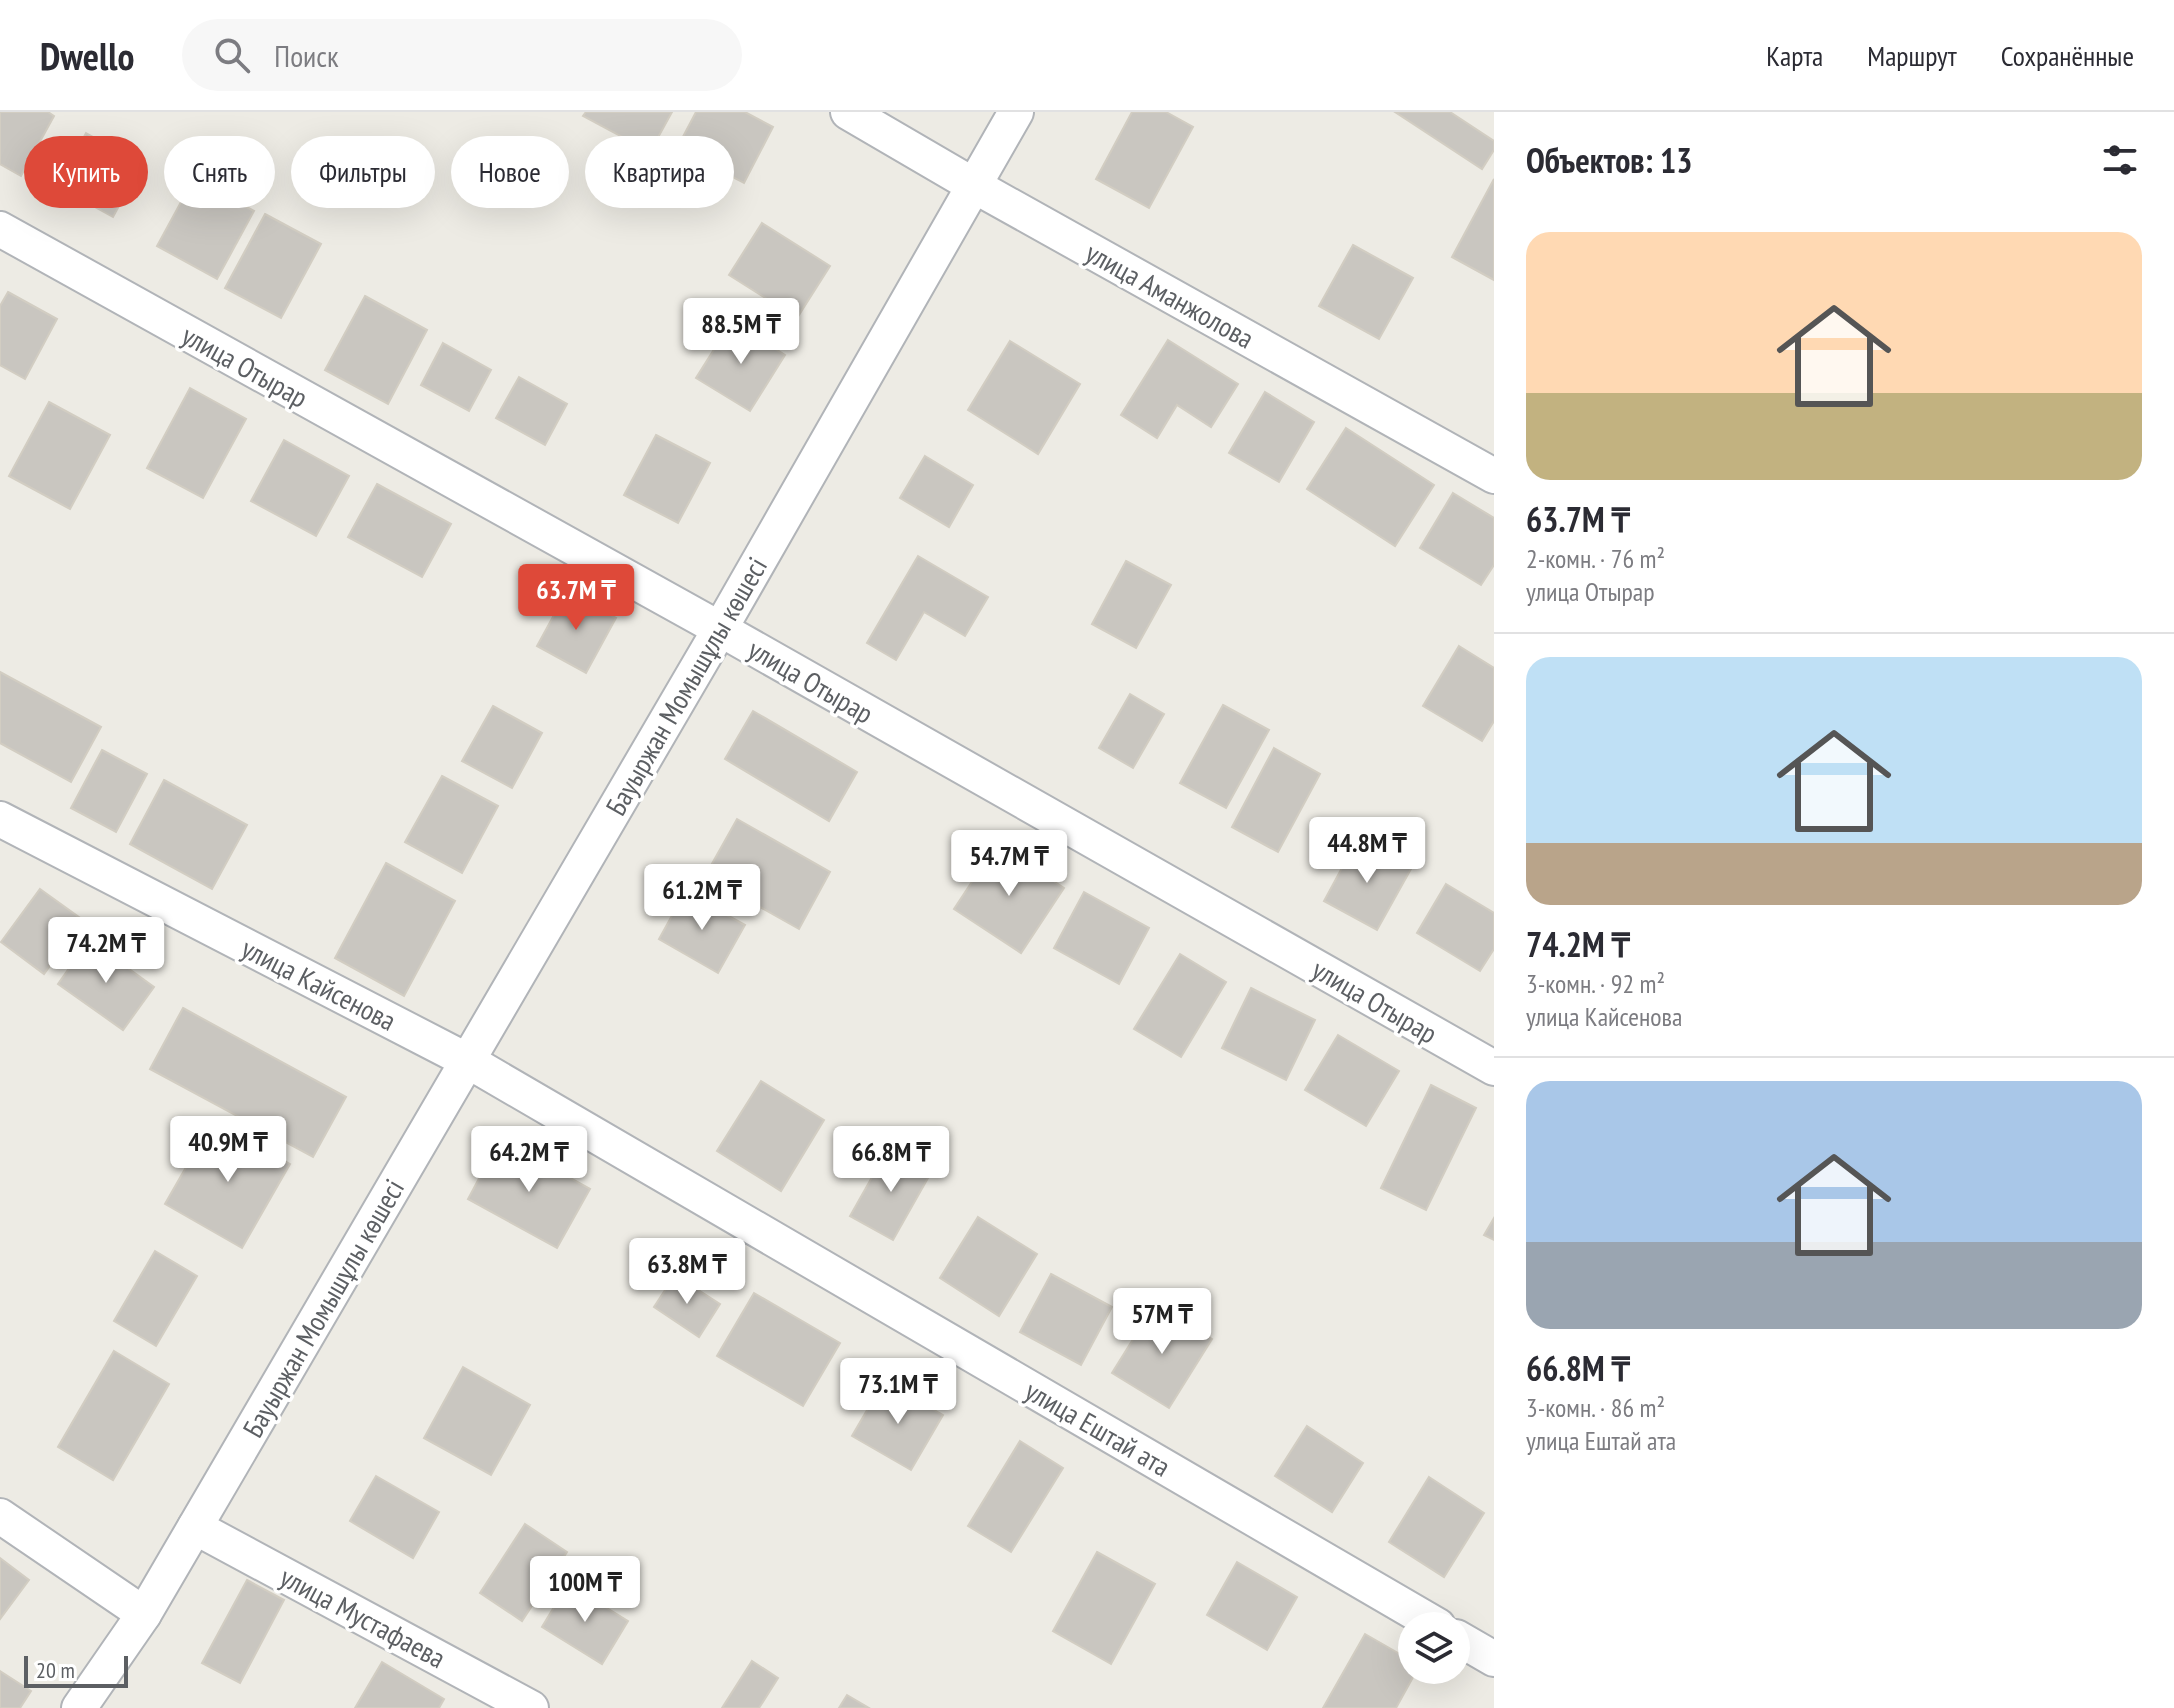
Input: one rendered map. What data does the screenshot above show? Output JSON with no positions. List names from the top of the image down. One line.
{"streets":{"street":["улица Аманжолова","улица Отырар","Бауыржан Момышұлы көшесі","улица Кайсенова","улица Ештай ата","улица Мустафаева"]},"crossings":[["улица Аманжолова","Бауыржан Момышұлы көшесі"],["улица Отырар","Бауыржан Момышұлы көшесі"],["Бауыржан Момышұлы көшесі","улица Кайсенова"],["Бауыржан Момышұлы көшесі","улица Ештай ата"],["Бауыржан Момышұлы көшесі","улица Мустафаева"],["улица Кайсенова","улица Ештай ата"]],"scale_bar":"20 m","page":{"header":"Dwello","search":"Поиск","nav":["Карта","Маршрут","Сохранённые"],"heading":"Объектов: 13","chip":["Купить","Снять","Фильтры","Новое","Квартира"],"list":[{"name":"63.7M ₸","note":"2-комн. · 76 m² · улица Отырар"},{"name":"74.2M ₸","note":"3-комн. · 92 m² · улица Кайсенова"},{"name":"66.8M ₸","note":"3-комн. · 86 m² · улица Ештай ата"}],"price":["88.5M ₸","63.7M ₸","44.8M ₸","54.7M ₸","61.2M ₸","74.2M ₸","40.9M ₸","64.2M ₸","66.8M ₸","63.8M ₸","57M ₸","73.1M ₸","100M ₸"],"scale":"20 m"}}
